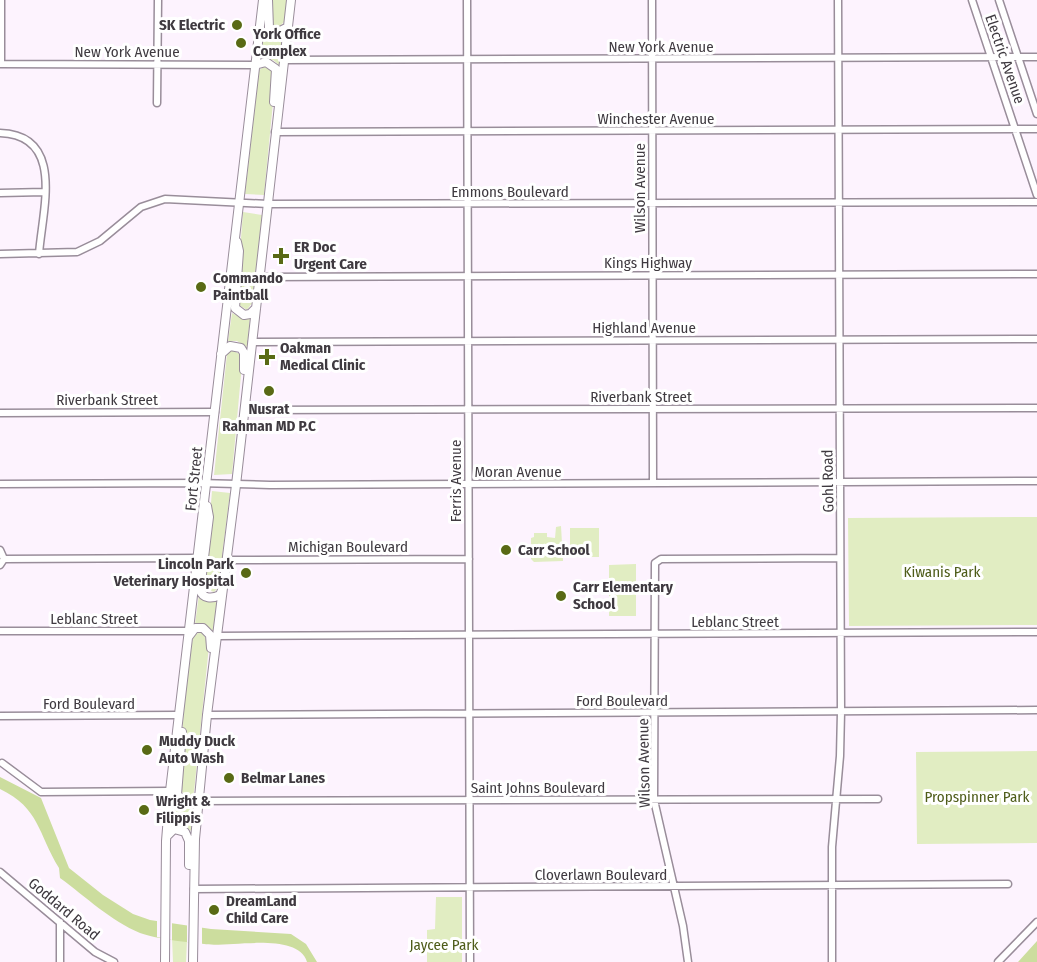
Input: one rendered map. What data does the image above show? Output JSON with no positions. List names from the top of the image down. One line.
{"streets":{"main road":["Fort Street"],"street":["New York Avenue","Electric Avenue","Winchester Avenue","Wilson Avenue","Emmons Boulevard","Kings Highway","Highland Avenue","Riverbank Street","Moran Avenue","Ferris Avenue","Gohl Road","Michigan Boulevard","Leblanc Street","Ford Boulevard","Saint Johns Boulevard","Cloverlawn Boulevard","Goddard Road"]},"crossings":[["New York Avenue","Electric Avenue"],["New York Avenue","Wilson Avenue"],["New York Avenue","Fort Street"],["New York Avenue","Ferris Avenue"],["New York Avenue","Gohl Road"],["Electric Avenue","Winchester Avenue"],["Winchester Avenue","Wilson Avenue"],["Winchester Avenue","Ferris Avenue"],["Winchester Avenue","Gohl Road"],["Wilson Avenue","Emmons Boulevard"],["Wilson Avenue","Kings Highway"],["Wilson Avenue","Highland Avenue"],["Wilson Avenue","Riverbank Street"],["Wilson Avenue","Moran Avenue"],["Wilson Avenue","Gohl Road"],["Wilson Avenue","Leblanc Street"],["Wilson Avenue","Ford Boulevard"],["Wilson Avenue","Saint Johns Boulevard"],["Wilson Avenue","Cloverlawn Boulevard"],["Emmons Boulevard","Fort Street"],["Emmons Boulevard","Ferris Avenue"],["Emmons Boulevard","Gohl Road"],["Kings Highway","Ferris Avenue"],["Kings Highway","Gohl Road"],["Highland Avenue","Ferris Avenue"],["Highland Avenue","Gohl Road"],["Riverbank Street","Fort Street"],["Riverbank Street","Ferris Avenue"],["Riverbank Street","Gohl Road"],["Moran Avenue","Fort Street"],["Moran Avenue","Ferris Avenue"],["Moran Avenue","Gohl Road"],["Fort Street","Leblanc Street"],["Fort Street","Ford Boulevard"],["Ferris Avenue","Michigan Boulevard"],["Ferris Avenue","Leblanc Street"],["Ferris Avenue","Ford Boulevard"],["Ferris Avenue","Saint Johns Boulevard"],["Ferris Avenue","Cloverlawn Boulevard"],["Gohl Road","Leblanc Street"],["Gohl Road","Ford Boulevard"],["Gohl Road","Saint Johns Boulevard"],["Gohl Road","Cloverlawn Boulevard"]],"parks":["Kiwanis Park","Propspinner Park","Jaycee Park"],"places":{"other":["SK Electric","York Office Complex","Commando Paintball","Nusrat Rahman MD P.C","Carr School","Lincoln Park Veterinary Hospital","Carr Elementary School","Muddy Duck Auto Wash","Belmar Lanes","Wright & Filippis","DreamLand Child Care"],"health":["ER Doc Urgent Care","Oakman Medical Clinic"]}}
